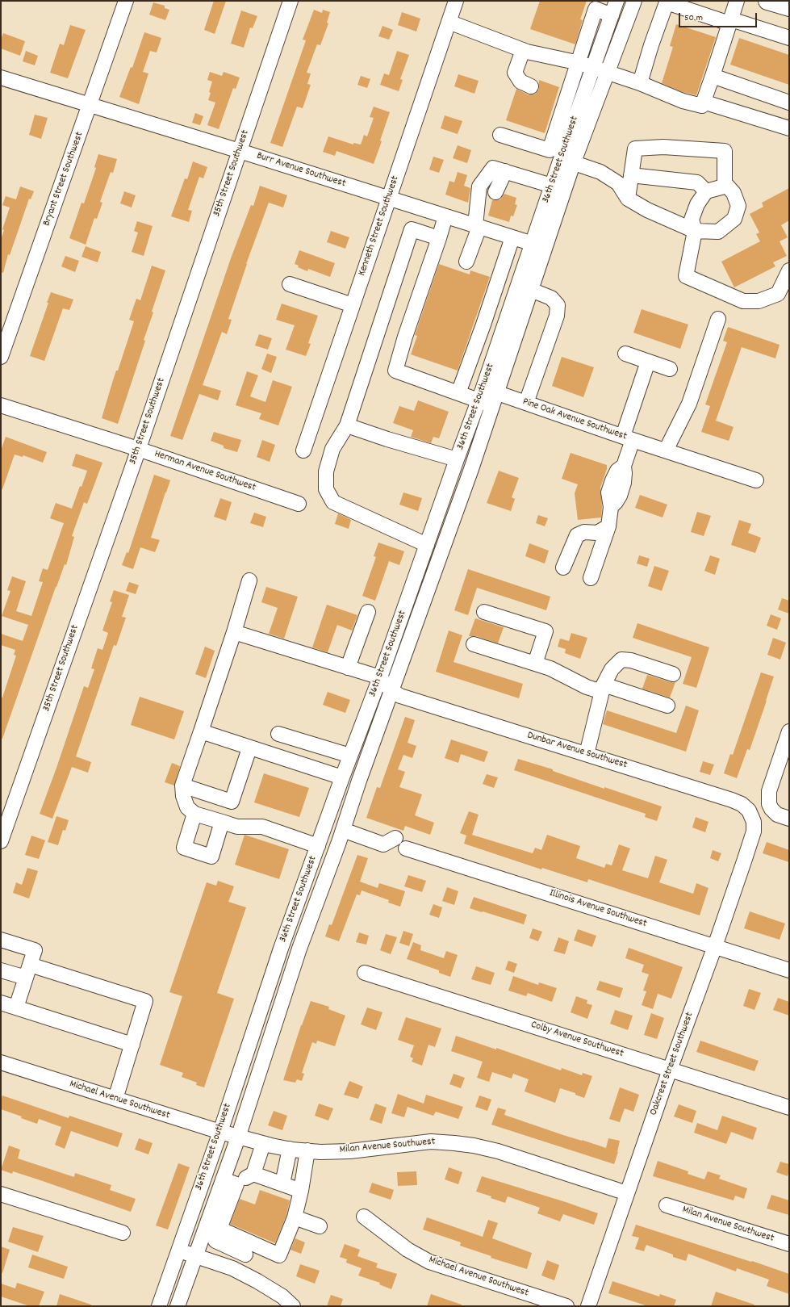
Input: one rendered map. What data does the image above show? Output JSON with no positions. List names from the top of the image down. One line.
{"streets":{"street":["36th Street Southwest","Burr Avenue Southwest","35th Street Southwest","Bryant Street Southwest","Kenneth Street Southwest","Pine Oak Avenue Southwest","Herman Avenue Southwest","Dunbar Avenue Southwest","Illinois Avenue Southwest","Colby Avenue Southwest","Oakcrest Street Southwest","Michael Avenue Southwest","Milan Avenue Southwest"]},"crossings":[["36th Street Southwest","Burr Avenue Southwest"],["36th Street Southwest","Pine Oak Avenue Southwest"],["36th Street Southwest","Dunbar Avenue Southwest"],["36th Street Southwest","Michael Avenue Southwest"],["36th Street Southwest","Milan Avenue Southwest"],["Burr Avenue Southwest","35th Street Southwest"],["Burr Avenue Southwest","Bryant Street Southwest"],["Burr Avenue Southwest","Kenneth Street Southwest"],["35th Street Southwest","Herman Avenue Southwest"],["Dunbar Avenue Southwest","Oakcrest Street Southwest"],["Illinois Avenue Southwest","Oakcrest Street Southwest"],["Colby Avenue Southwest","Oakcrest Street Southwest"],["Oakcrest Street Southwest","Milan Avenue Southwest"],["Michael Avenue Southwest","Milan Avenue Southwest"]],"scale_bar":"50 m"}
